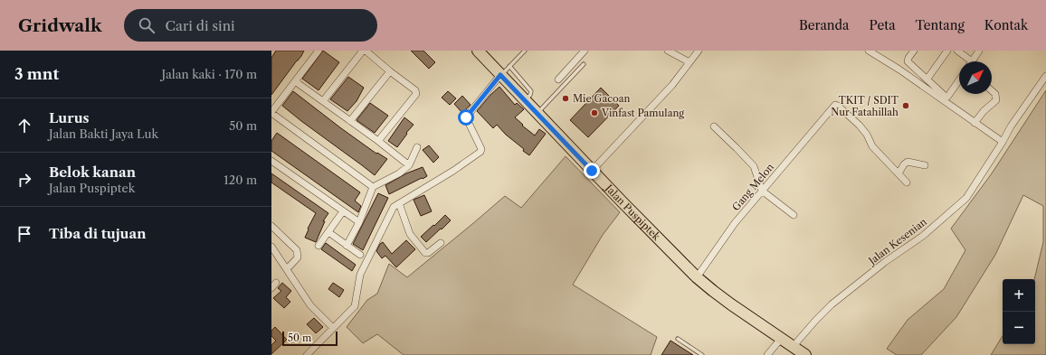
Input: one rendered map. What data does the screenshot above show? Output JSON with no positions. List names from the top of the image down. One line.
{"streets":{"main road":["Jalan Puspiptek"],"street":["Gang Melon","Jalan Kesenian"]},"crossings":[["Gang Melon","Jalan Puspiptek"],["Jalan Puspiptek","Jalan Kesenian"]],"places":["Mie Gacoan","TKIT / SDIT Nur Fatahillah","Vinfast Pamulang"],"scale_bar":"50 m","north":"top right","page":{"header":"Gridwalk","search":"Cari di sini","nav":["Beranda","Peta","Tentang","Kontak"],"heading":["3 mnt","Jalan kaki · 170 m"],"list":[["Lurus","Jalan Bakti Jaya Luk","50 m"],["Belok kanan","Jalan Puspiptek","120 m"],"Tiba di tujuan"],"map_buttons":["+","−"],"scale":"50 m"}}
